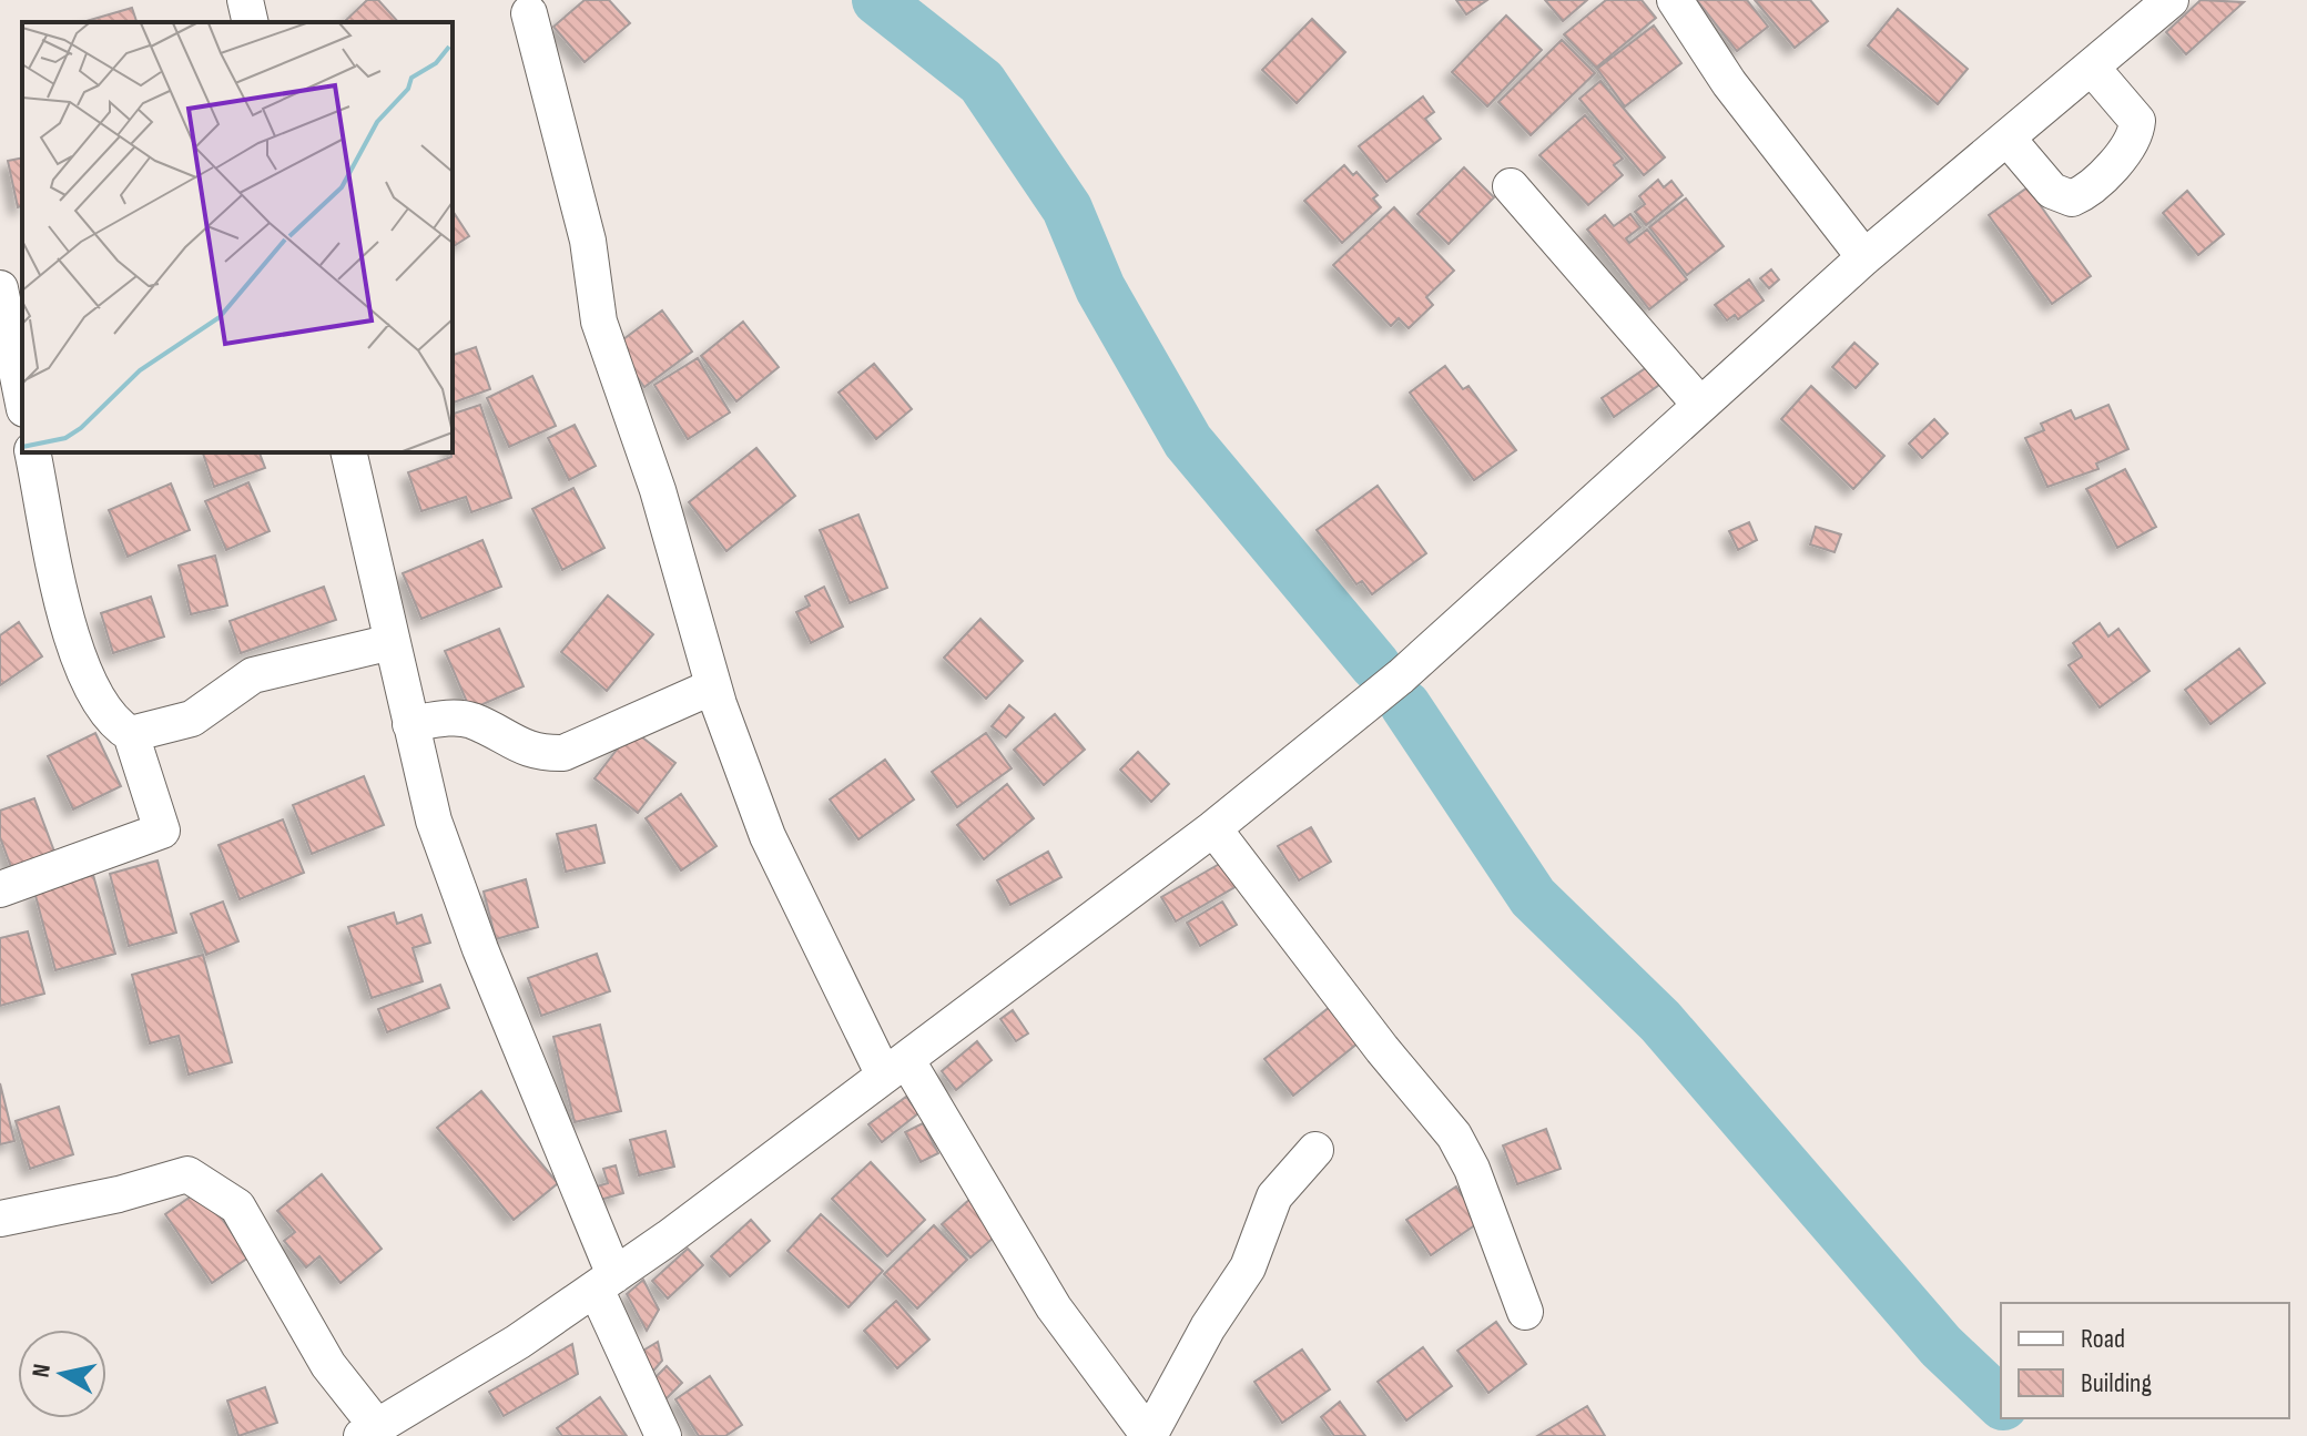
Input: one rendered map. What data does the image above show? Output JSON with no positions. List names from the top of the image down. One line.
{"legend":["Road","Building"],"north":"left"}
